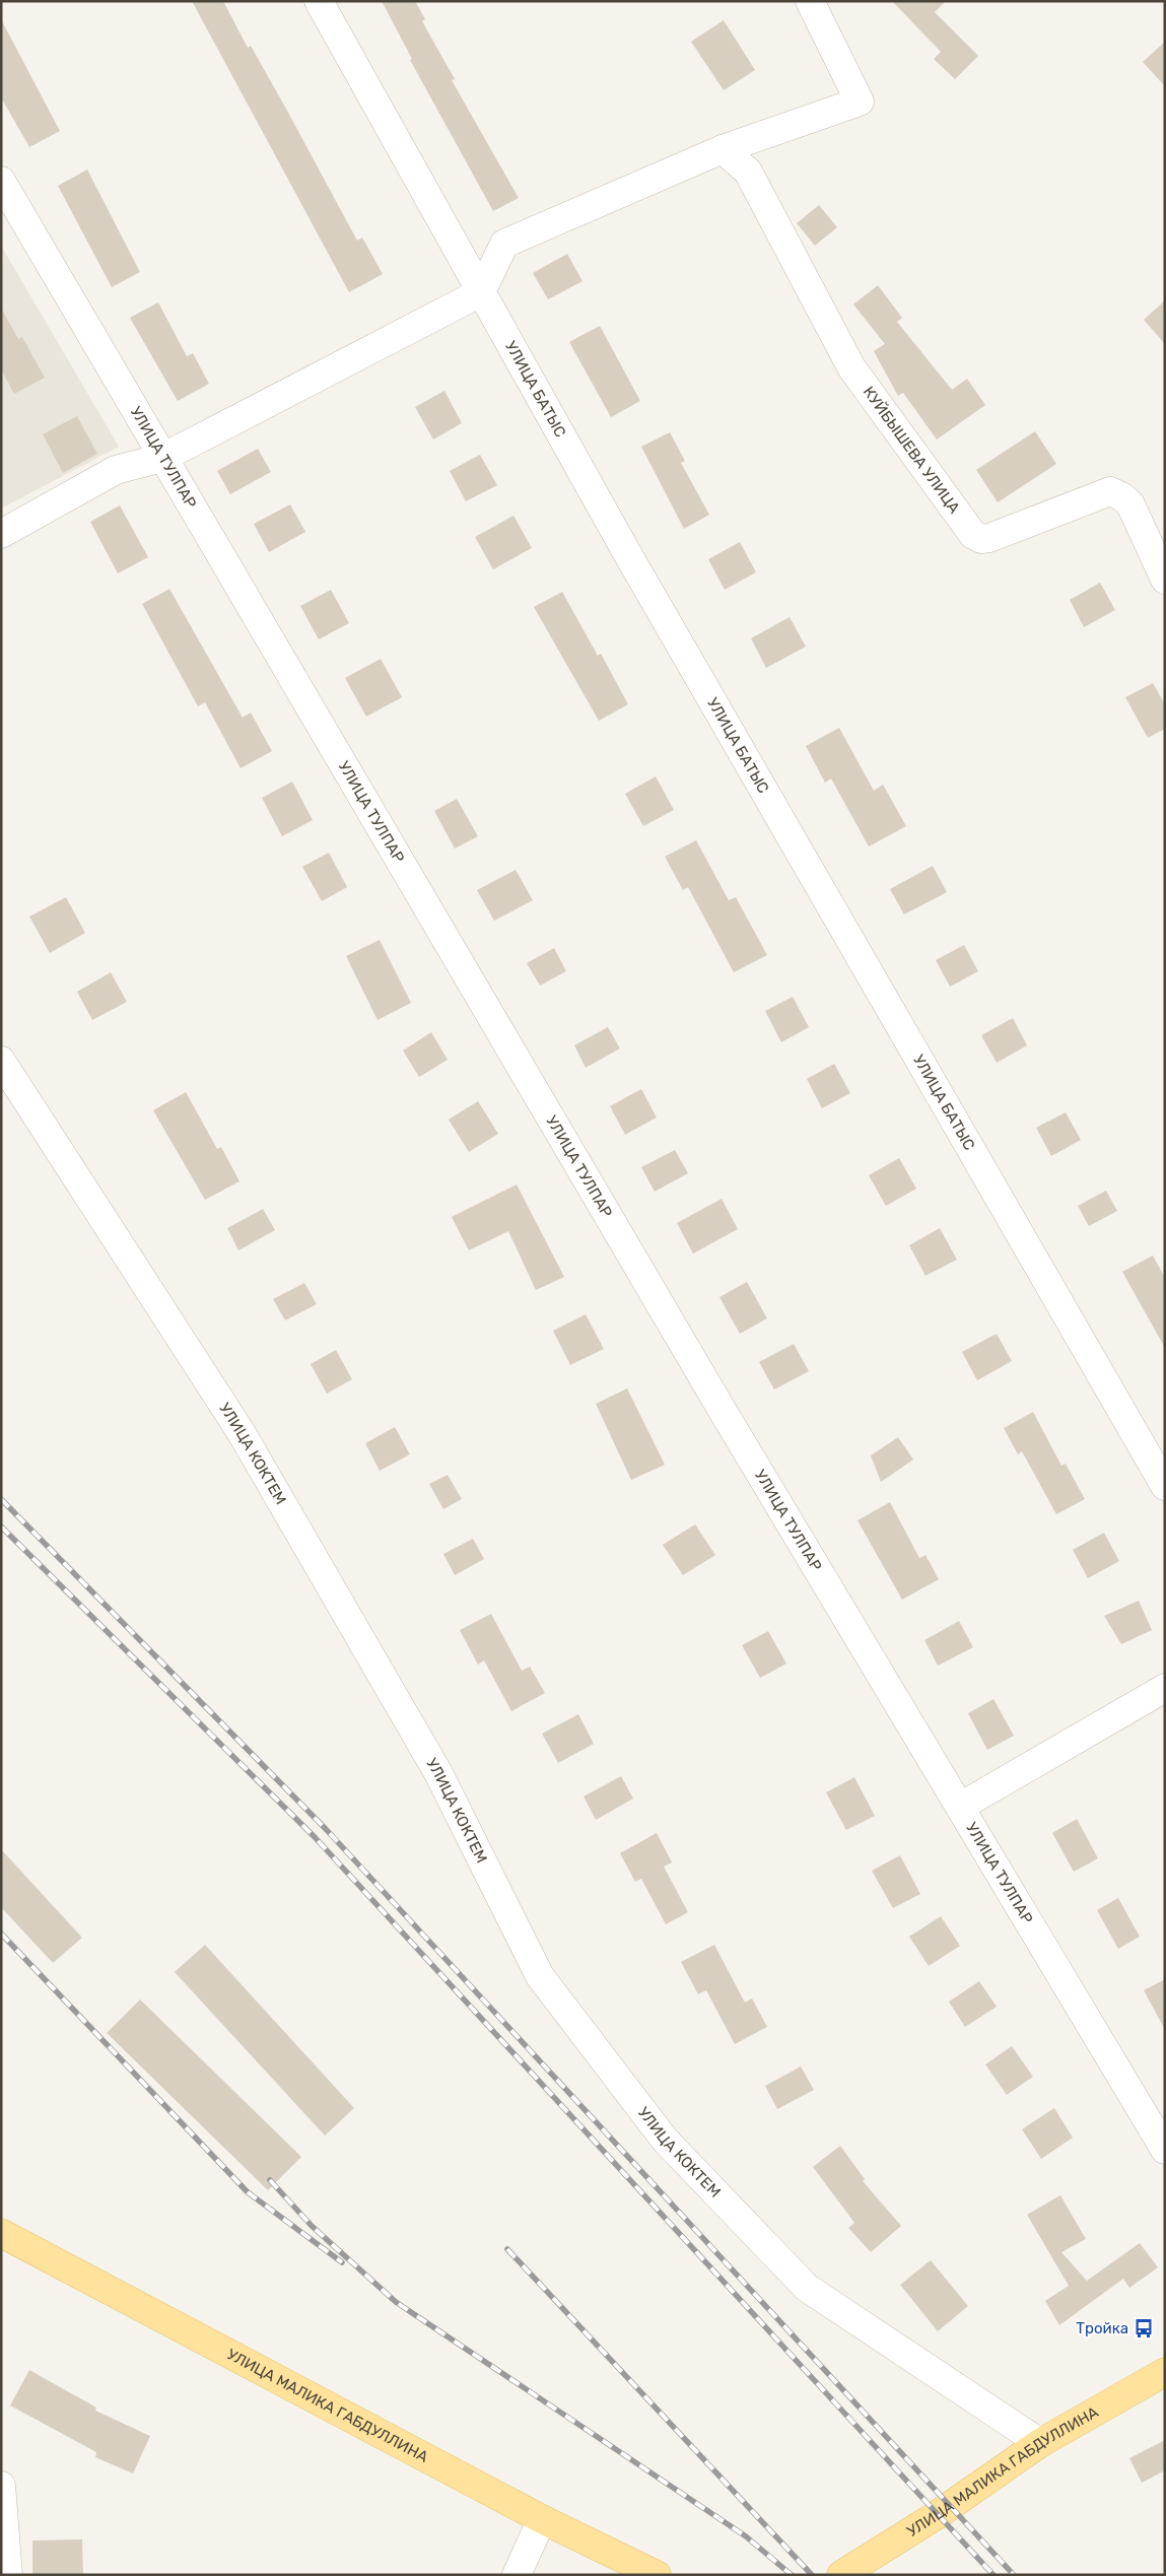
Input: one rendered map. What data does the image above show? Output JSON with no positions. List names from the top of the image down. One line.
{"streets":{"main road":["УЛИЦА МАЛИКА ГАБДУЛЛИНА"],"street":["УЛИЦА БАТЫС","КУЙБЫШЕВА УЛИЦА","УЛИЦА ТУЛПАР","УЛИЦА КОКТЕМ"]},"crossings":[["УЛИЦА КОКТЕМ","УЛИЦА МАЛИКА ГАБДУЛЛИНА"]],"places":{"bus stop":["Тройка"]}}
